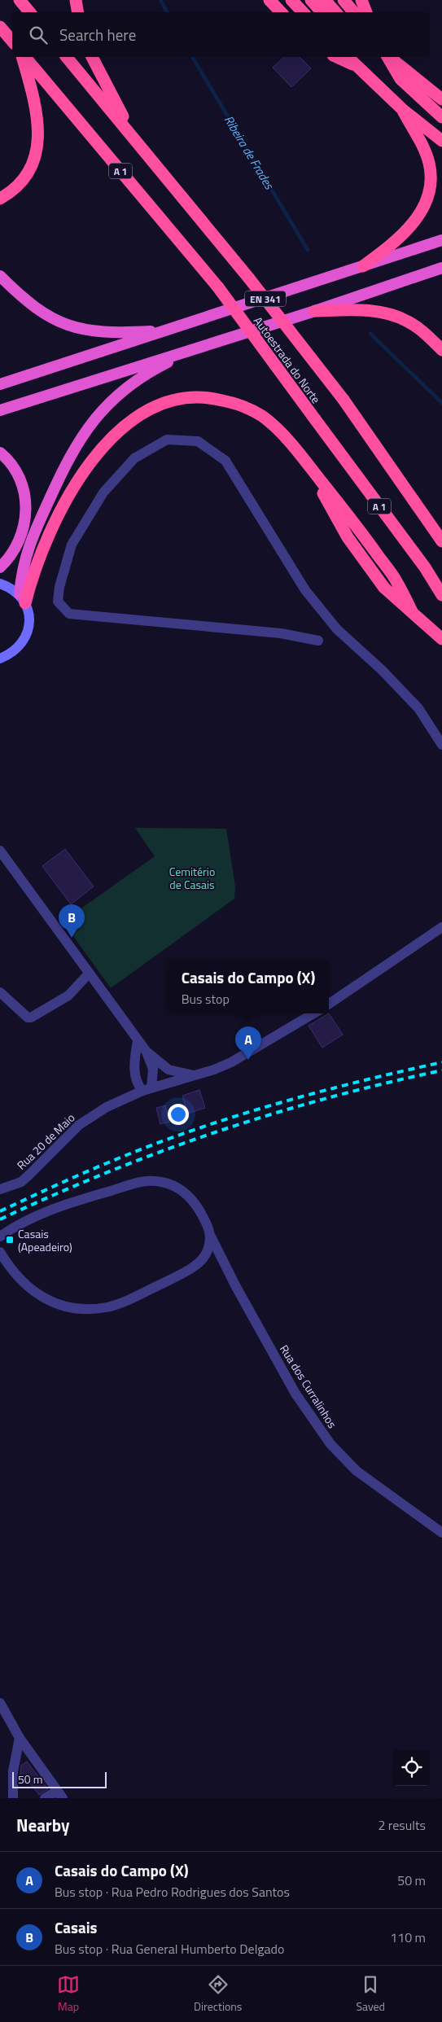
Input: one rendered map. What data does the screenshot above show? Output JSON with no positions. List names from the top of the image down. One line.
{"streets":{"highway":["A 1","EN 341","Autoestrada do Norte"],"street":["Rua 20 de Maio","Rua dos Curralinhos"]},"water":["Ribeira de Frades"],"parks":["Cemitério de Casais"],"places":{"transit":["Casais (Apeadeiro)"]},"scale_bar":"50 m","page":{"search":"Search here","pins":["B","A"],"popup":["Casais do Campo (X)","Bus stop"],"scale":"50 m","heading":["Nearby","2 results"],"list":[{"mark":"A","name":"Casais do Campo (X)","note":"Bus stop · Rua Pedro Rodrigues dos Santos","value":"50 m"},{"mark":"B","name":"Casais","note":"Bus stop · Rua General Humberto Delgado","value":"110 m"}],"nav":["Map","Directions","Saved"]}}
